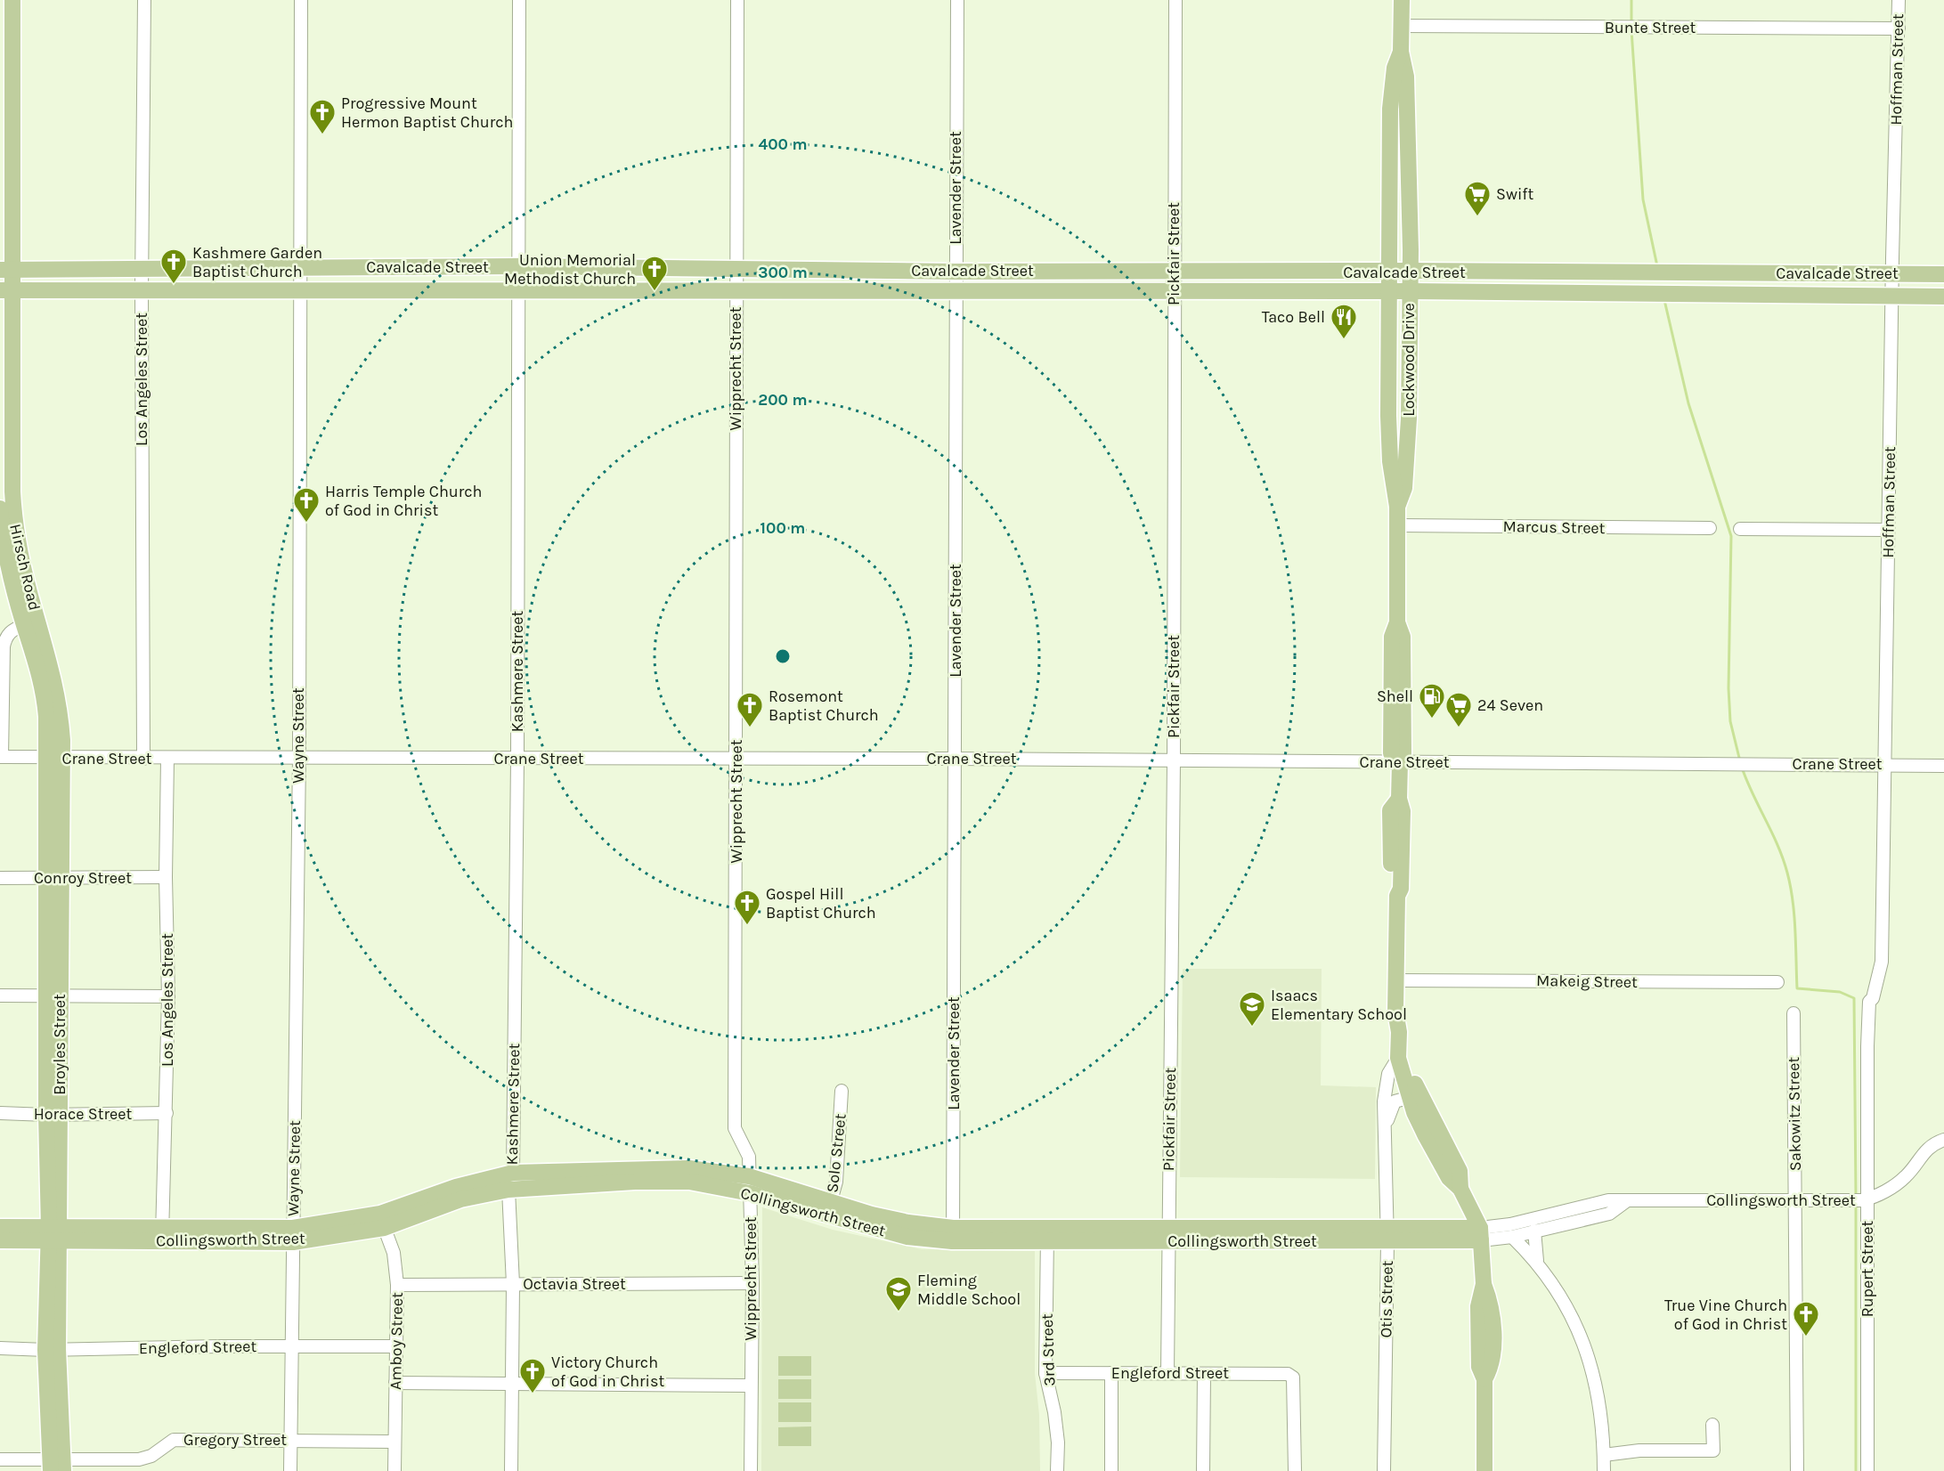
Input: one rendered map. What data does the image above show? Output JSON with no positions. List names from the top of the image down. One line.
{"streets":{"main road":["Cavalcade Street","Lockwood Drive","Hirsch Road","Broyles Street","Collingsworth Street"],"street":["Bunte Street","Hoffman Street","Lavender Street","Pickfair Street","Wipprecht Street","Los Angeles Street","Marcus Street","Kashmere Street","Wayne Street","Crane Street","Conroy Street","Makeig Street","Horace Street","Sakowitz Street","Solo Street","Rupert Street","Octavia Street","Otis Street","Amboy Street","Engleford Street","3rd Street","Gregory Street"]},"crossings":[["Bunte Street","Hoffman Street"],["Bunte Street","Lockwood Drive"],["Hoffman Street","Cavalcade Street"],["Hoffman Street","Crane Street"],["Hoffman Street","Rupert Street"],["Lavender Street","Cavalcade Street"],["Lavender Street","Crane Street"],["Lavender Street","Collingsworth Street"],["Pickfair Street","Cavalcade Street"],["Pickfair Street","Crane Street"],["Pickfair Street","Collingsworth Street"],["Pickfair Street","Engleford Street"],["Cavalcade Street","Lockwood Drive"],["Cavalcade Street","Wipprecht Street"],["Cavalcade Street","Los Angeles Street"],["Cavalcade Street","Hirsch Road"],["Cavalcade Street","Kashmere Street"],["Cavalcade Street","Wayne Street"],["Lockwood Drive","Marcus Street"],["Lockwood Drive","Crane Street"],["Lockwood Drive","Makeig Street"],["Lockwood Drive","Collingsworth Street"],["Lockwood Drive","Otis Street"],["Wipprecht Street","Crane Street"],["Wipprecht Street","Collingsworth Street"],["Wipprecht Street","Octavia Street"],["Los Angeles Street","Crane Street"],["Los Angeles Street","Conroy Street"],["Los Angeles Street","Horace Street"],["Los Angeles Street","Collingsworth Street"],["Hirsch Road","Crane Street"],["Hirsch Road","Broyles Street"],["Kashmere Street","Crane Street"],["Kashmere Street","Collingsworth Street"],["Kashmere Street","Octavia Street"],["Wayne Street","Crane Street"],["Wayne Street","Collingsworth Street"],["Wayne Street","Engleford Street"],["Wayne Street","Gregory Street"],["Crane Street","Broyles Street"],["Conroy Street","Broyles Street"],["Broyles Street","Horace Street"],["Broyles Street","Collingsworth Street"],["Broyles Street","Engleford Street"],["Broyles Street","Gregory Street"],["Sakowitz Street","Collingsworth Street"],["Solo Street","Collingsworth Street"],["Collingsworth Street","Rupert Street"],["Collingsworth Street","Otis Street"],["Collingsworth Street","Amboy Street"],["Collingsworth Street","3rd Street"],["Octavia Street","Amboy Street"],["Amboy Street","Engleford Street"],["Amboy Street","Gregory Street"],["Engleford Street","3rd Street"]],"places":{"church":["Progressive Mount Hermon Baptist Church","Kashmere Garden Baptist Church","Union Memorial Methodist Church","Harris Temple Church of God in Christ","Rosemont Baptist Church","Gospel Hill Baptist Church","True Vine Church of God in Christ","Victory Church of God in Christ"],"supermarket":["Swift","24 Seven"],"restaurant":["Taco Bell"],"fuel station":["Shell"],"school or university":["Isaacs Elementary School","Fleming Middle School"]},"rings":["400 m","300 m","200 m","100 m"]}
